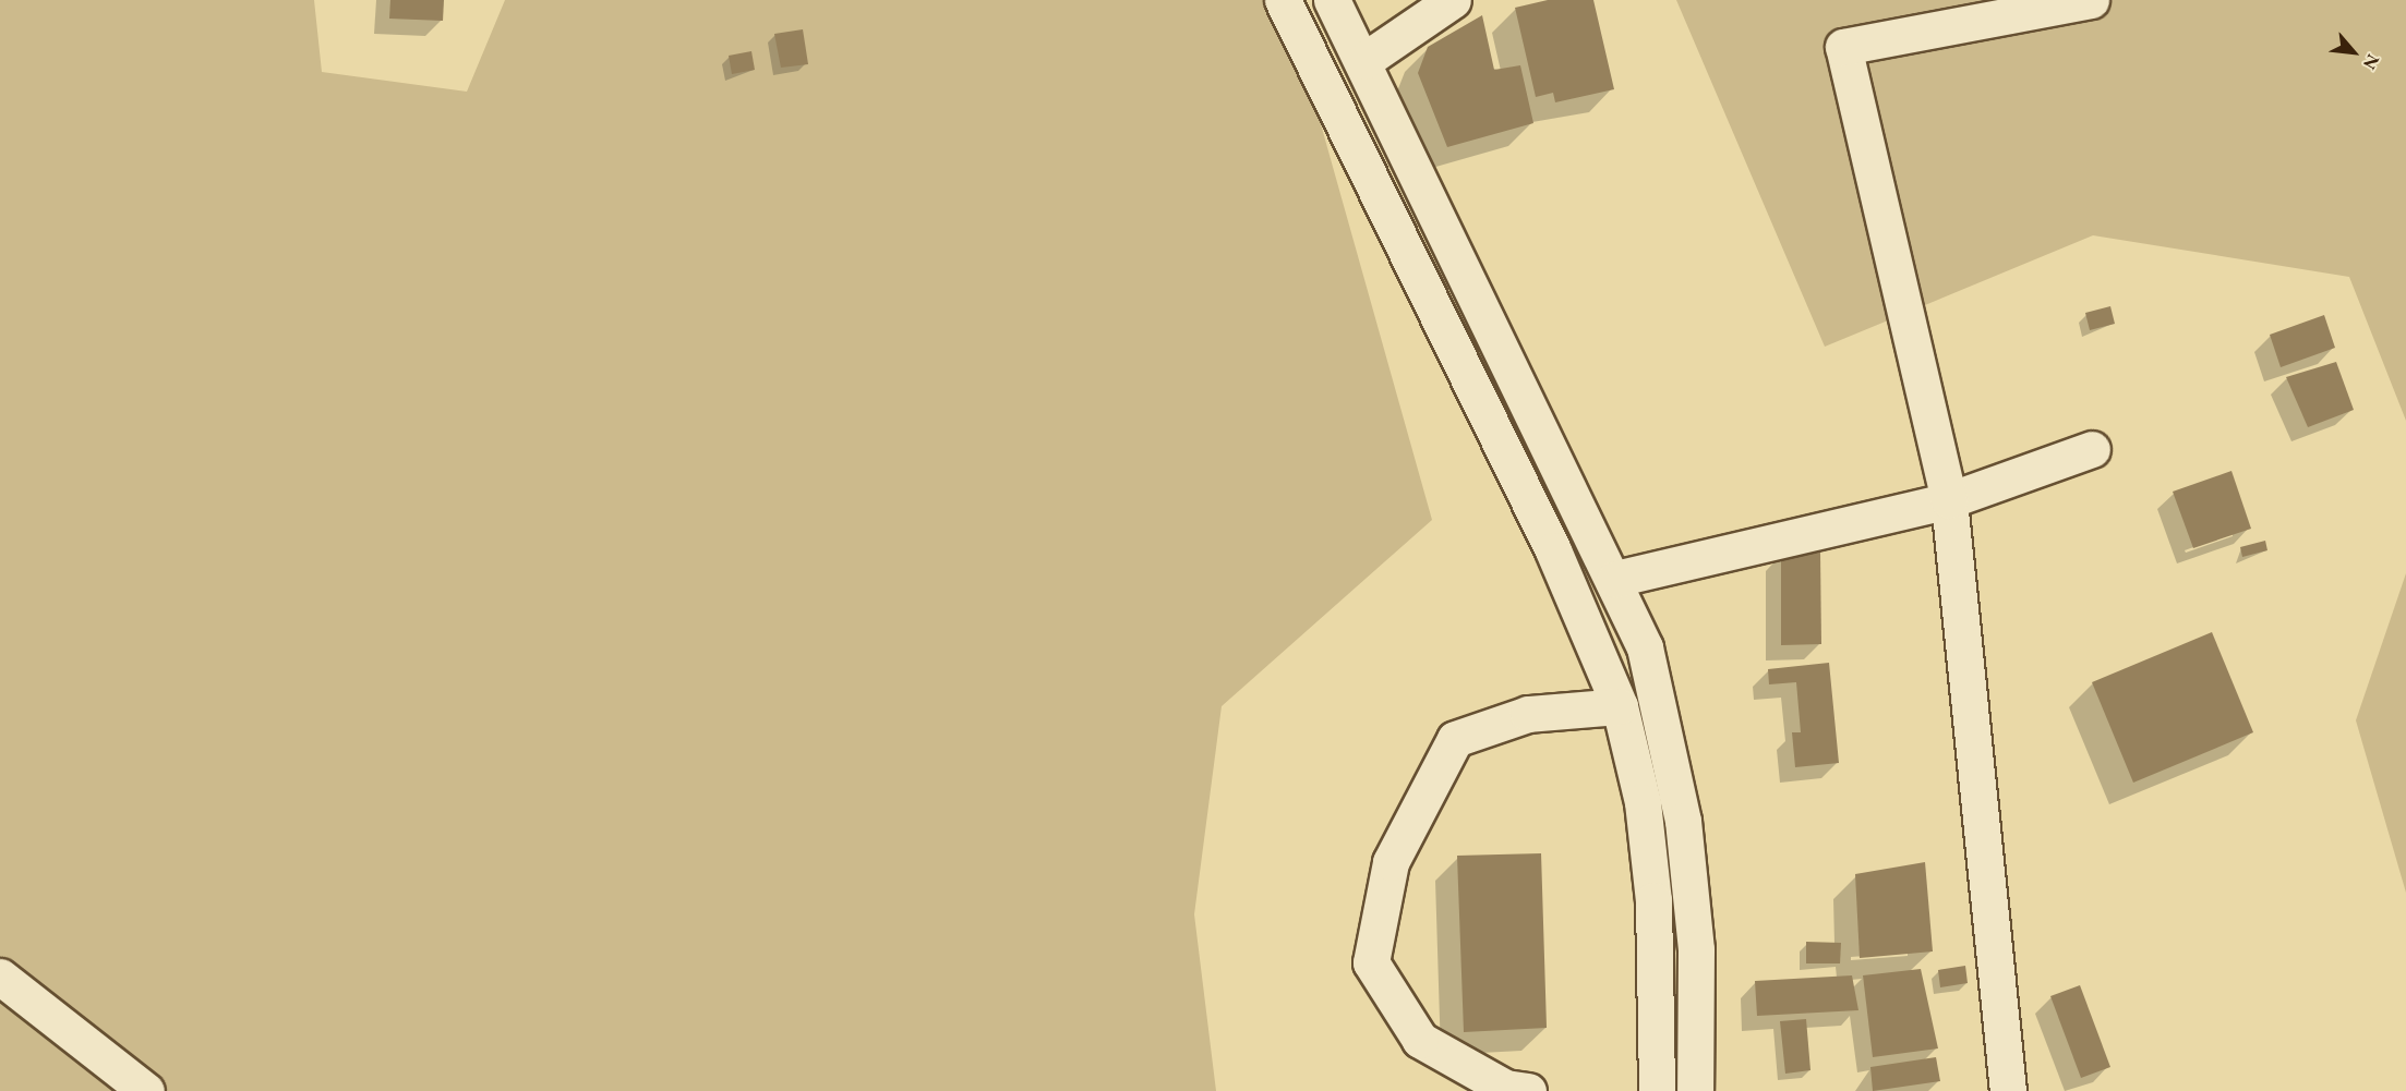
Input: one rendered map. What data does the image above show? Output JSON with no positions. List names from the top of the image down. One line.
{"north":"bottom right"}
